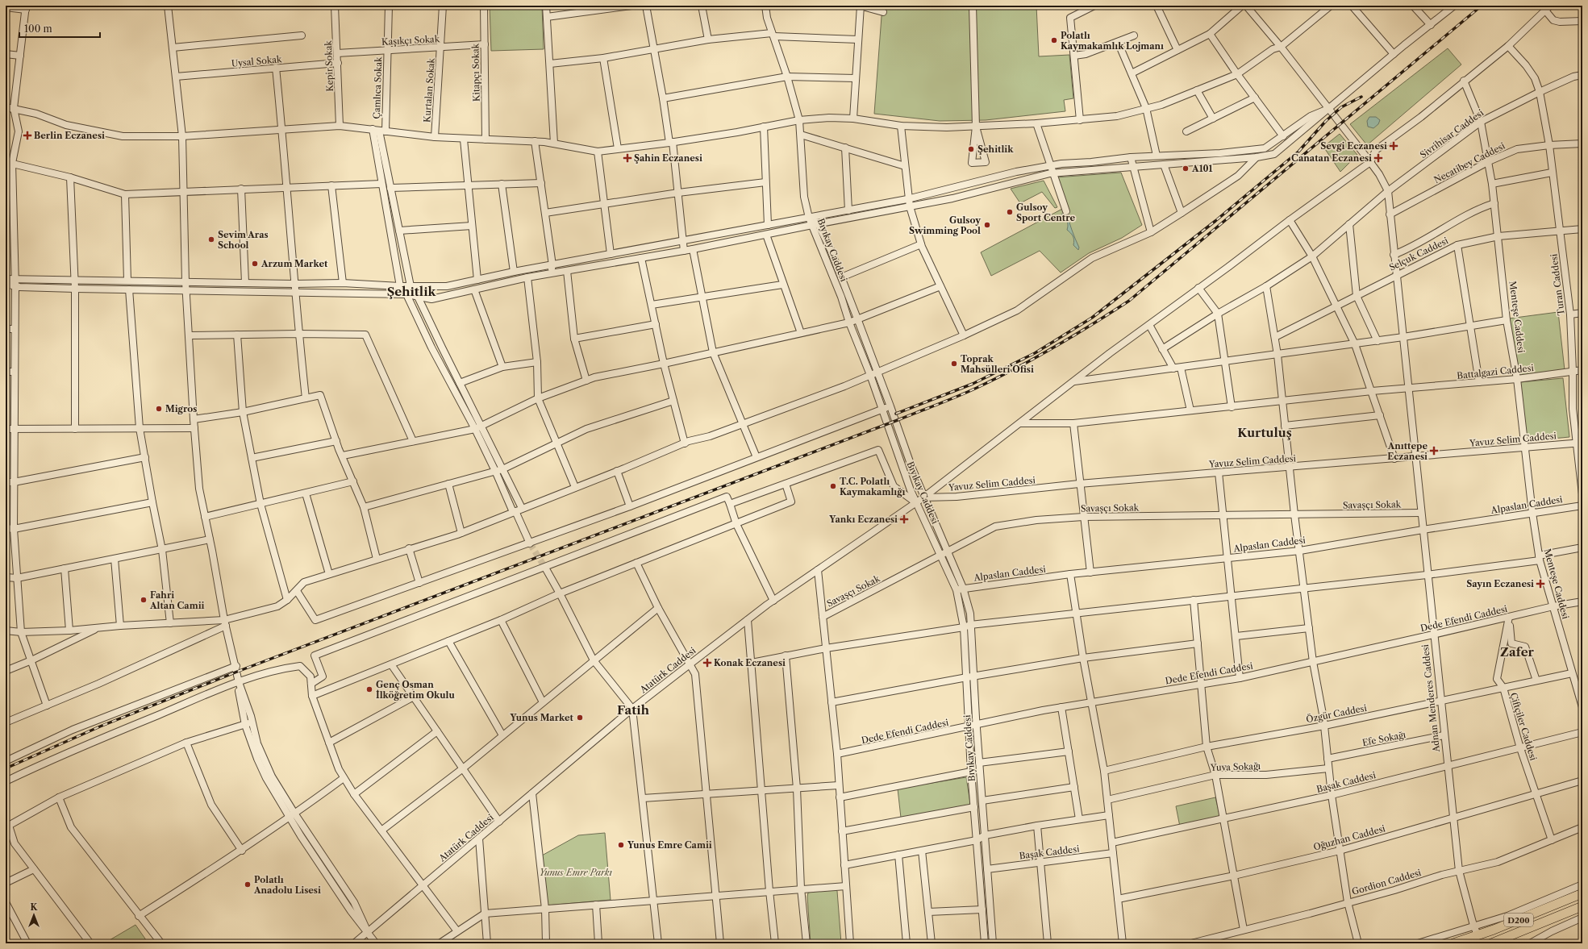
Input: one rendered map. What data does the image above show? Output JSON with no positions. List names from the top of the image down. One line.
{"streets":{"highway":["D200"],"street":["Kaşıkçı Sokak","Uysal Sokak","Kepir Sokak","Kitapçı Sokak","Çamlıca Sokak","Kurtalan Sokak","Sivrihisar Caddesi","Necatibey Caddesi","Bıyıkay Caddesi","Selçuk Caddesi","Turan Caddesi","Menteşe Caddesi","Battalgazi Caddesi","Yavuz Selim Caddesi","Savaşçı Sokak","Alpaslan Caddesi","Dede Efendi Caddesi","Atatürk Caddesi","Adnan Menderes Caddesi","Özgür Caddesi","Çiftçiler Caddesi","Efe Sokağı","Yuva Sokağı","Başak Caddesi","Oğuzhan Caddesi","Gordion Caddesi"]},"crossings":[["Kaşıkçı Sokak","Kepir Sokak"],["Kaşıkçı Sokak","Kitapçı Sokak"],["Kaşıkçı Sokak","Çamlıca Sokak"],["Kaşıkçı Sokak","Kurtalan Sokak"],["Uysal Sokak","Kepir Sokak"],["Sivrihisar Caddesi","Turan Caddesi"],["Sivrihisar Caddesi","Menteşe Caddesi"],["Sivrihisar Caddesi","Adnan Menderes Caddesi"],["Necatibey Caddesi","Turan Caddesi"],["Necatibey Caddesi","Menteşe Caddesi"],["Necatibey Caddesi","Adnan Menderes Caddesi"],["Bıyıkay Caddesi","Yavuz Selim Caddesi"],["Bıyıkay Caddesi","Savaşçı Sokak"],["Bıyıkay Caddesi","Alpaslan Caddesi"],["Bıyıkay Caddesi","Dede Efendi Caddesi"],["Bıyıkay Caddesi","Atatürk Caddesi"],["Bıyıkay Caddesi","Başak Caddesi"],["Selçuk Caddesi","Turan Caddesi"],["Selçuk Caddesi","Menteşe Caddesi"],["Selçuk Caddesi","Adnan Menderes Caddesi"],["Turan Caddesi","Battalgazi Caddesi"],["Turan Caddesi","Yavuz Selim Caddesi"],["Menteşe Caddesi","Battalgazi Caddesi"],["Menteşe Caddesi","Yavuz Selim Caddesi"],["Menteşe Caddesi","Alpaslan Caddesi"],["Menteşe Caddesi","Dede Efendi Caddesi"],["Menteşe Caddesi","Özgür Caddesi"],["Battalgazi Caddesi","Atatürk Caddesi"],["Battalgazi Caddesi","Adnan Menderes Caddesi"],["Yavuz Selim Caddesi","Atatürk Caddesi"],["Yavuz Selim Caddesi","Adnan Menderes Caddesi"],["Savaşçı Sokak","Adnan Menderes Caddesi"],["Alpaslan Caddesi","Adnan Menderes Caddesi"],["Dede Efendi Caddesi","Adnan Menderes Caddesi"],["Dede Efendi Caddesi","Çiftçiler Caddesi"],["Adnan Menderes Caddesi","Özgür Caddesi"],["Adnan Menderes Caddesi","Efe Sokağı"],["Adnan Menderes Caddesi","Başak Caddesi"],["Adnan Menderes Caddesi","Oğuzhan Caddesi"],["Adnan Menderes Caddesi","Gordion Caddesi"],["Adnan Menderes Caddesi","D200"],["Özgür Caddesi","Çiftçiler Caddesi"],["Çiftçiler Caddesi","Başak Caddesi"],["Çiftçiler Caddesi","Oğuzhan Caddesi"],["Çiftçiler Caddesi","Gordion Caddesi"]],"districts":["Şehitlik","Kurtuluş","Zafer","Fatih"],"parks":["Yunus Emre Parkı"],"places":{"other":["Polatlı Kaymakamlık Lojmanı","Şehitlik","A101","Gulsoy Sport Centre","Gulsoy Swimming Pool","Sevim Aras School","Arzum Market","Toprak Mahsülleri Ofisi","Migros","T.C. Polatlı Kaymakamlığı","Fahri Altan Camii","Genç Osman İlköğretim Okulu","Yunus Market","Yunus Emre Camii","Polatlı Anadolu Lisesi"],"health":["Berlin Eczanesi","Sevgi Eczanesi","Şahin Eczanesi","Canatan Eczanesi","Anıttepe Eczanesi","Yankı Eczanesi","Sayın Eczanesi","Konak Eczanesi"]},"scale_bar":"100 m","north":"top"}
